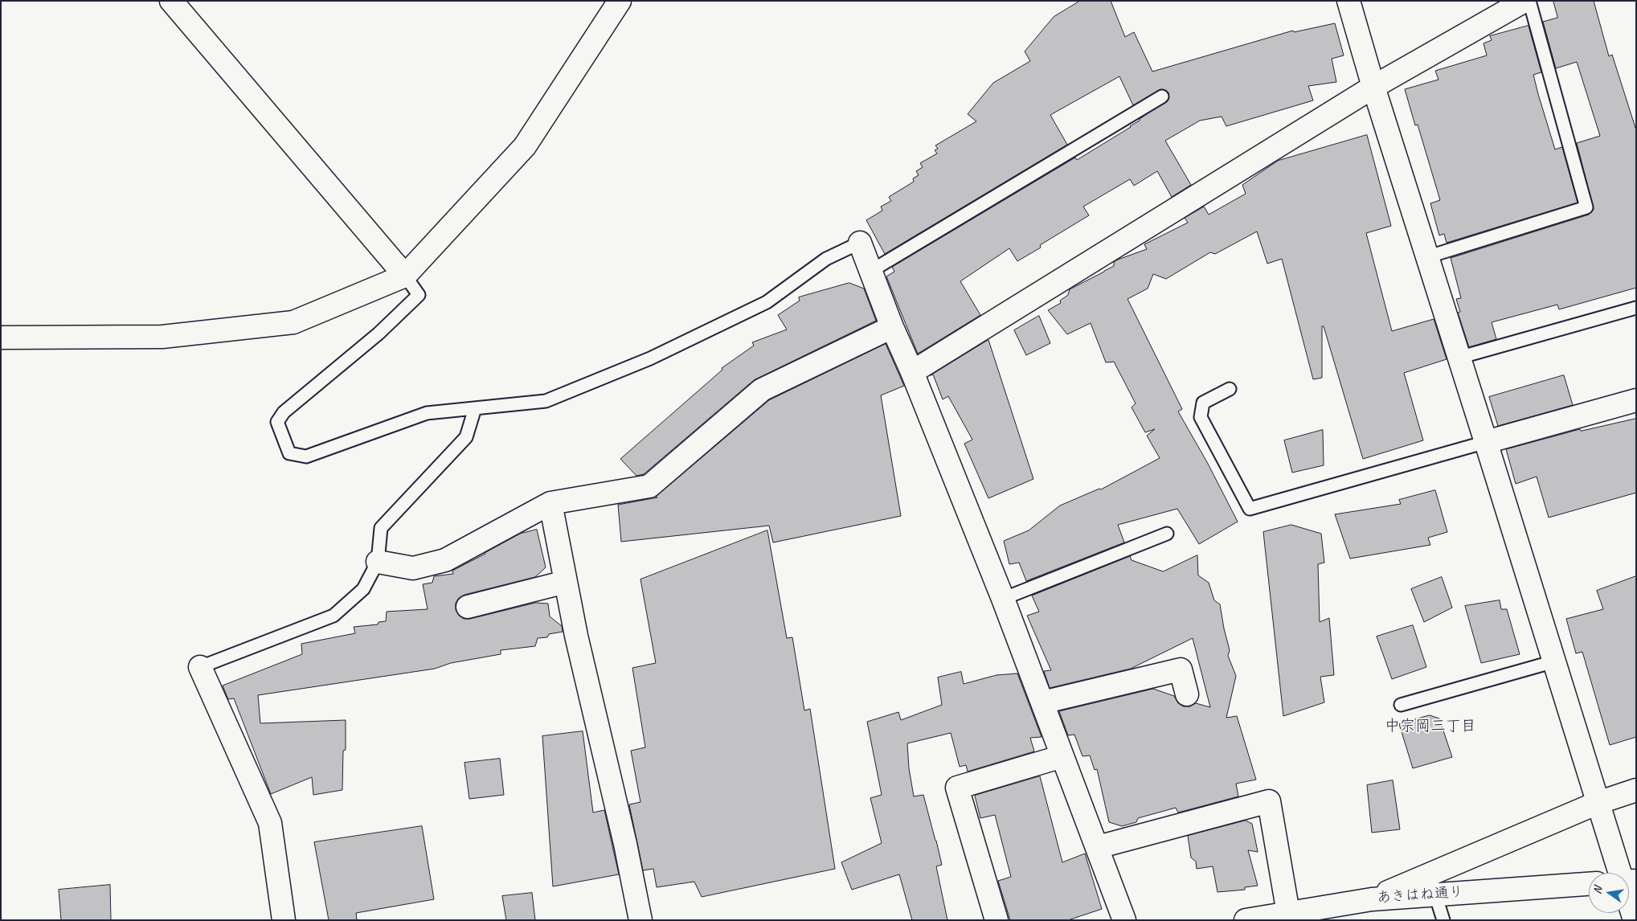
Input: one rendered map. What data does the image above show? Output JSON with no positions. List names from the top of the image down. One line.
{"streets":{"street":["あきはね通り"]},"districts":["中宗岡三丁目"],"north":"left"}
